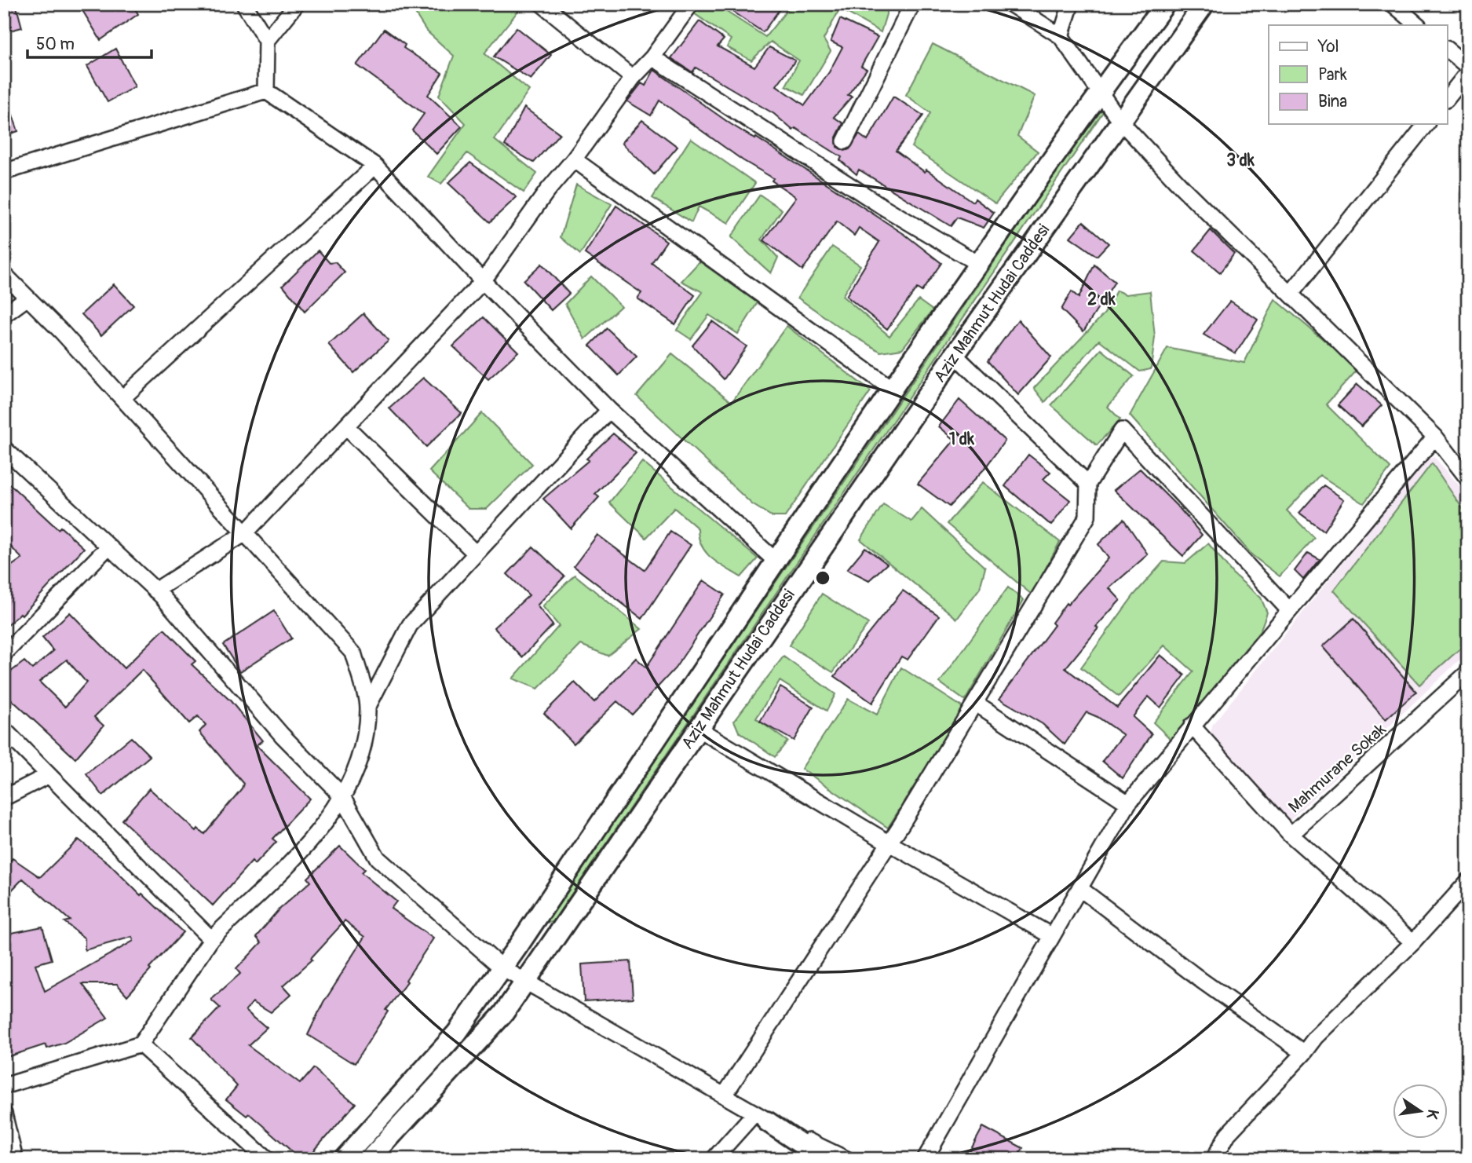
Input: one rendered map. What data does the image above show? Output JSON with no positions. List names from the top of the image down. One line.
{"streets":{"street":["Aziz Mahmut Hudai Caddesi","Mahmurane Sokak"]},"legend":["Yol","Park","Bina"],"scale_bar":"50 m","north":"right","rings":["3 dk","2 dk","1 dk"]}
